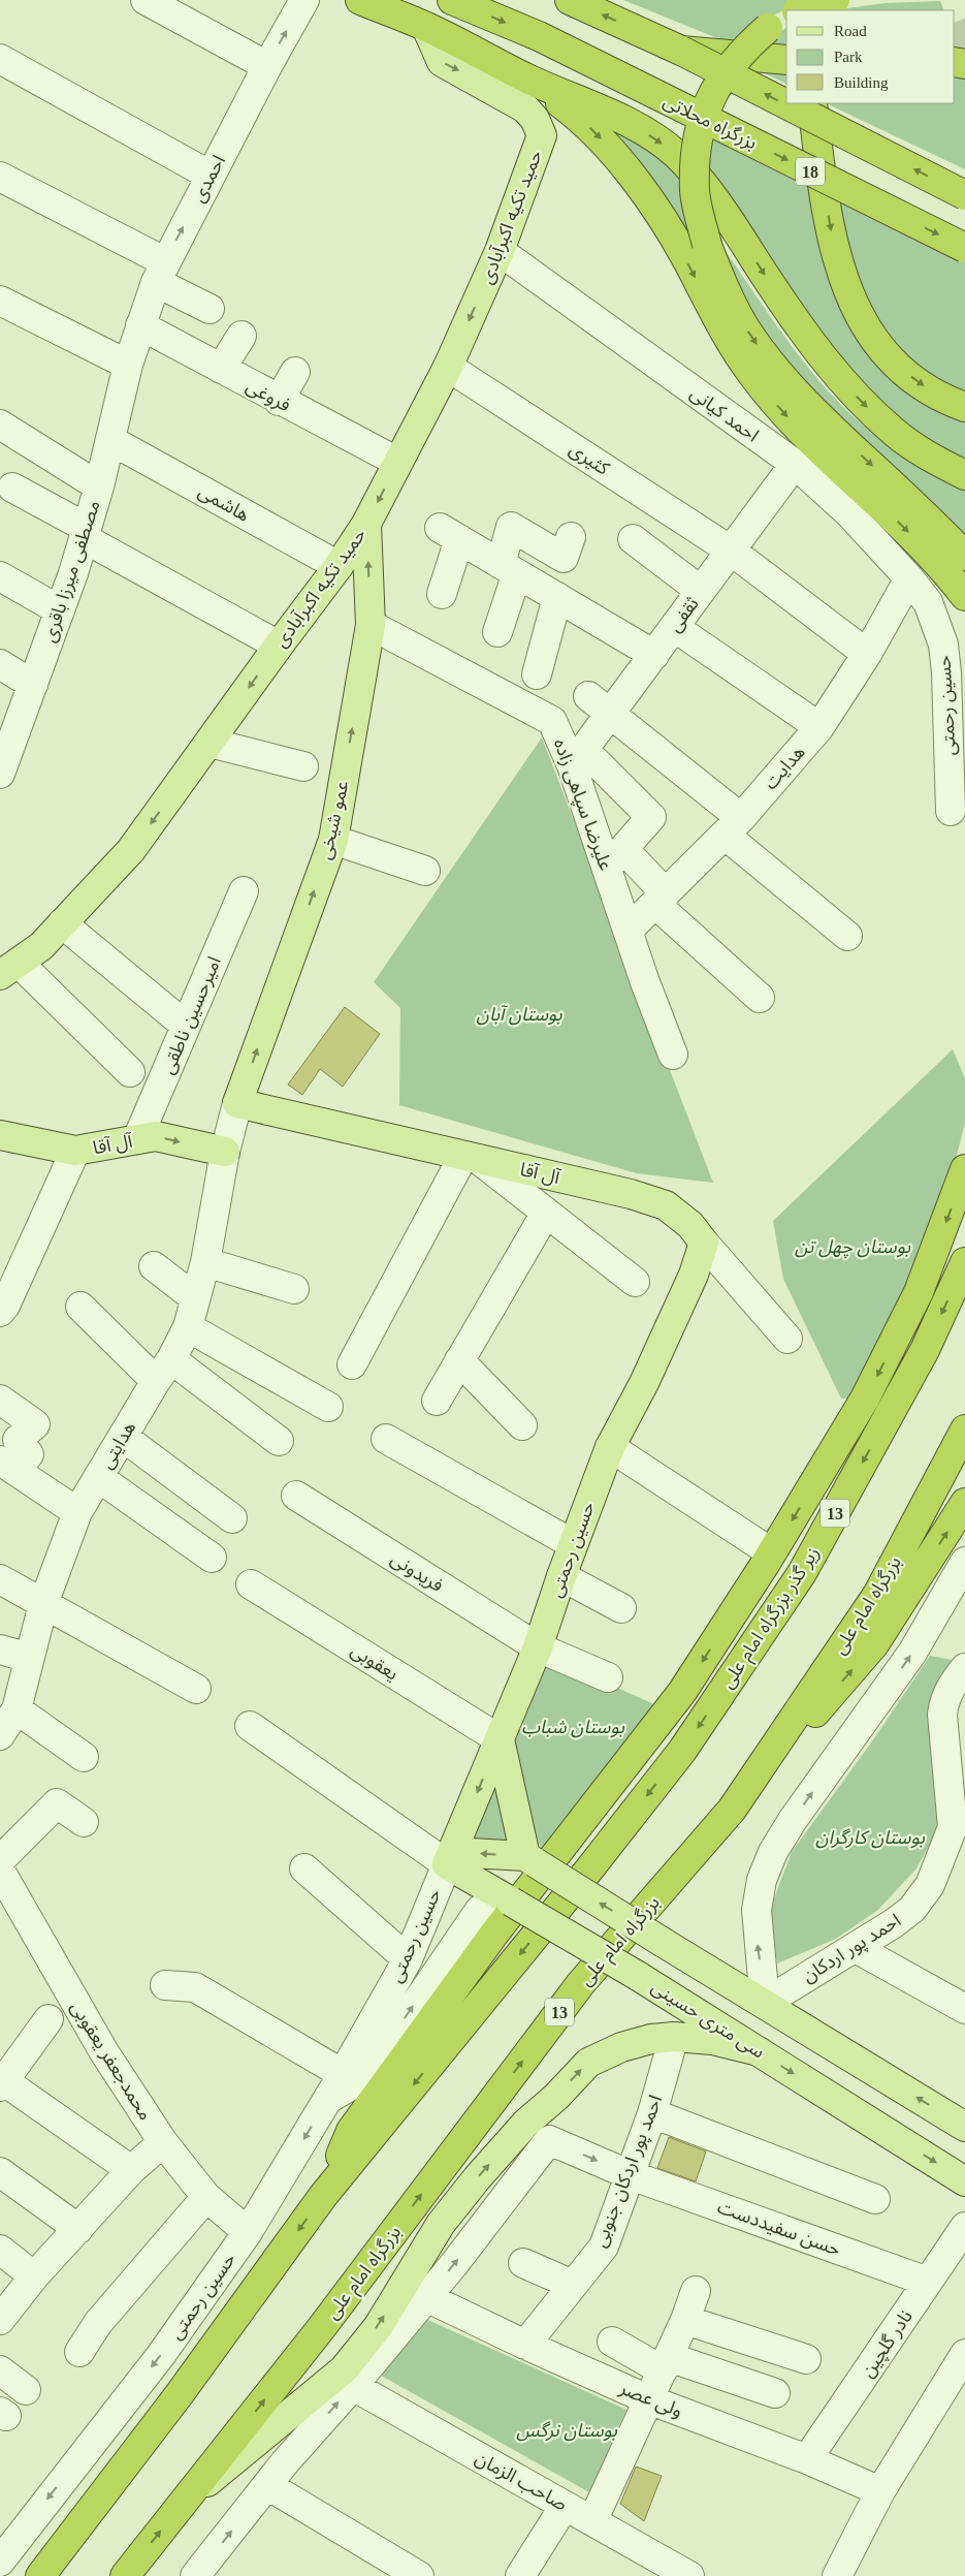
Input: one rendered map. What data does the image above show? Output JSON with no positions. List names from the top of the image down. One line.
{"streets":{"highway":["بزرگراه محلاتی","18","13","بزرگراه امام علی","زیر گذر بزرگراه امام علی"],"main road":["حمید تکیه اکبرآبادی","حسین رحمتی","عمو شیخی","آل آقا","سی متری حسینی"],"street":["احمدی","فروغی","احمد کیانی","کثیری","هاشمی","مصطفی میرزا باقری","ثقفی","هدایت","علیرضا سپاهی زاده","امیرحسین ناطقی","هدایتی","فریدونی","یعقوبی","احمد پور اردکان","محمدجعفر یعقوبی","احمد پور اردکان جنوبی","حسن سفیددست","نادر گلچین","ولی عصر","صاحب الزمان"]},"crossings":[["احمدی","فروغی"],["احمدی","مصطفی میرزا باقری"],["حمید تکیه اکبرآبادی","فروغی"],["حمید تکیه اکبرآبادی","احمد کیانی"],["حمید تکیه اکبرآبادی","کثیری"],["حمید تکیه اکبرآبادی","هاشمی"],["حمید تکیه اکبرآبادی","عمو شیخی"],["احمد کیانی","ثقفی"],["احمد کیانی","حسین رحمتی"],["احمد کیانی","هدایت"],["کثیری","ثقفی"],["کثیری","هدایت"],["هاشمی","مصطفی میرزا باقری"],["ثقفی","علیرضا سپاهی زاده"],["حسین رحمتی","آل آقا"],["حسین رحمتی","فریدونی"],["حسین رحمتی","یعقوبی"],["حسین رحمتی","سی متری حسینی"],["حسین رحمتی","محمدجعفر یعقوبی"],["هدایت","علیرضا سپاهی زاده"],["علیرضا سپاهی زاده","عمو شیخی"],["عمو شیخی","آل آقا"],["عمو شیخی","هدایتی"],["امیرحسین ناطقی","آل آقا"],["آل آقا","هدایتی"],["13","زیر گذر بزرگراه امام علی"],["احمد پور اردکان جنوبی","حسن سفیددست"],["احمد پور اردکان جنوبی","ولی عصر"],["حسن سفیددست","نادر گلچین"],["حسن سفیددست","ولی عصر"],["نادر گلچین","ولی عصر"]],"one_way":["احمدی","حمید تکیه اکبرآبادی","عمو شیخی"],"parks":["بوستان آبان","بوستان چهل تن","بوستان شباب","بوستان کارگران","بوستان نرگس"],"legend":["Road","Park","Building"]}
